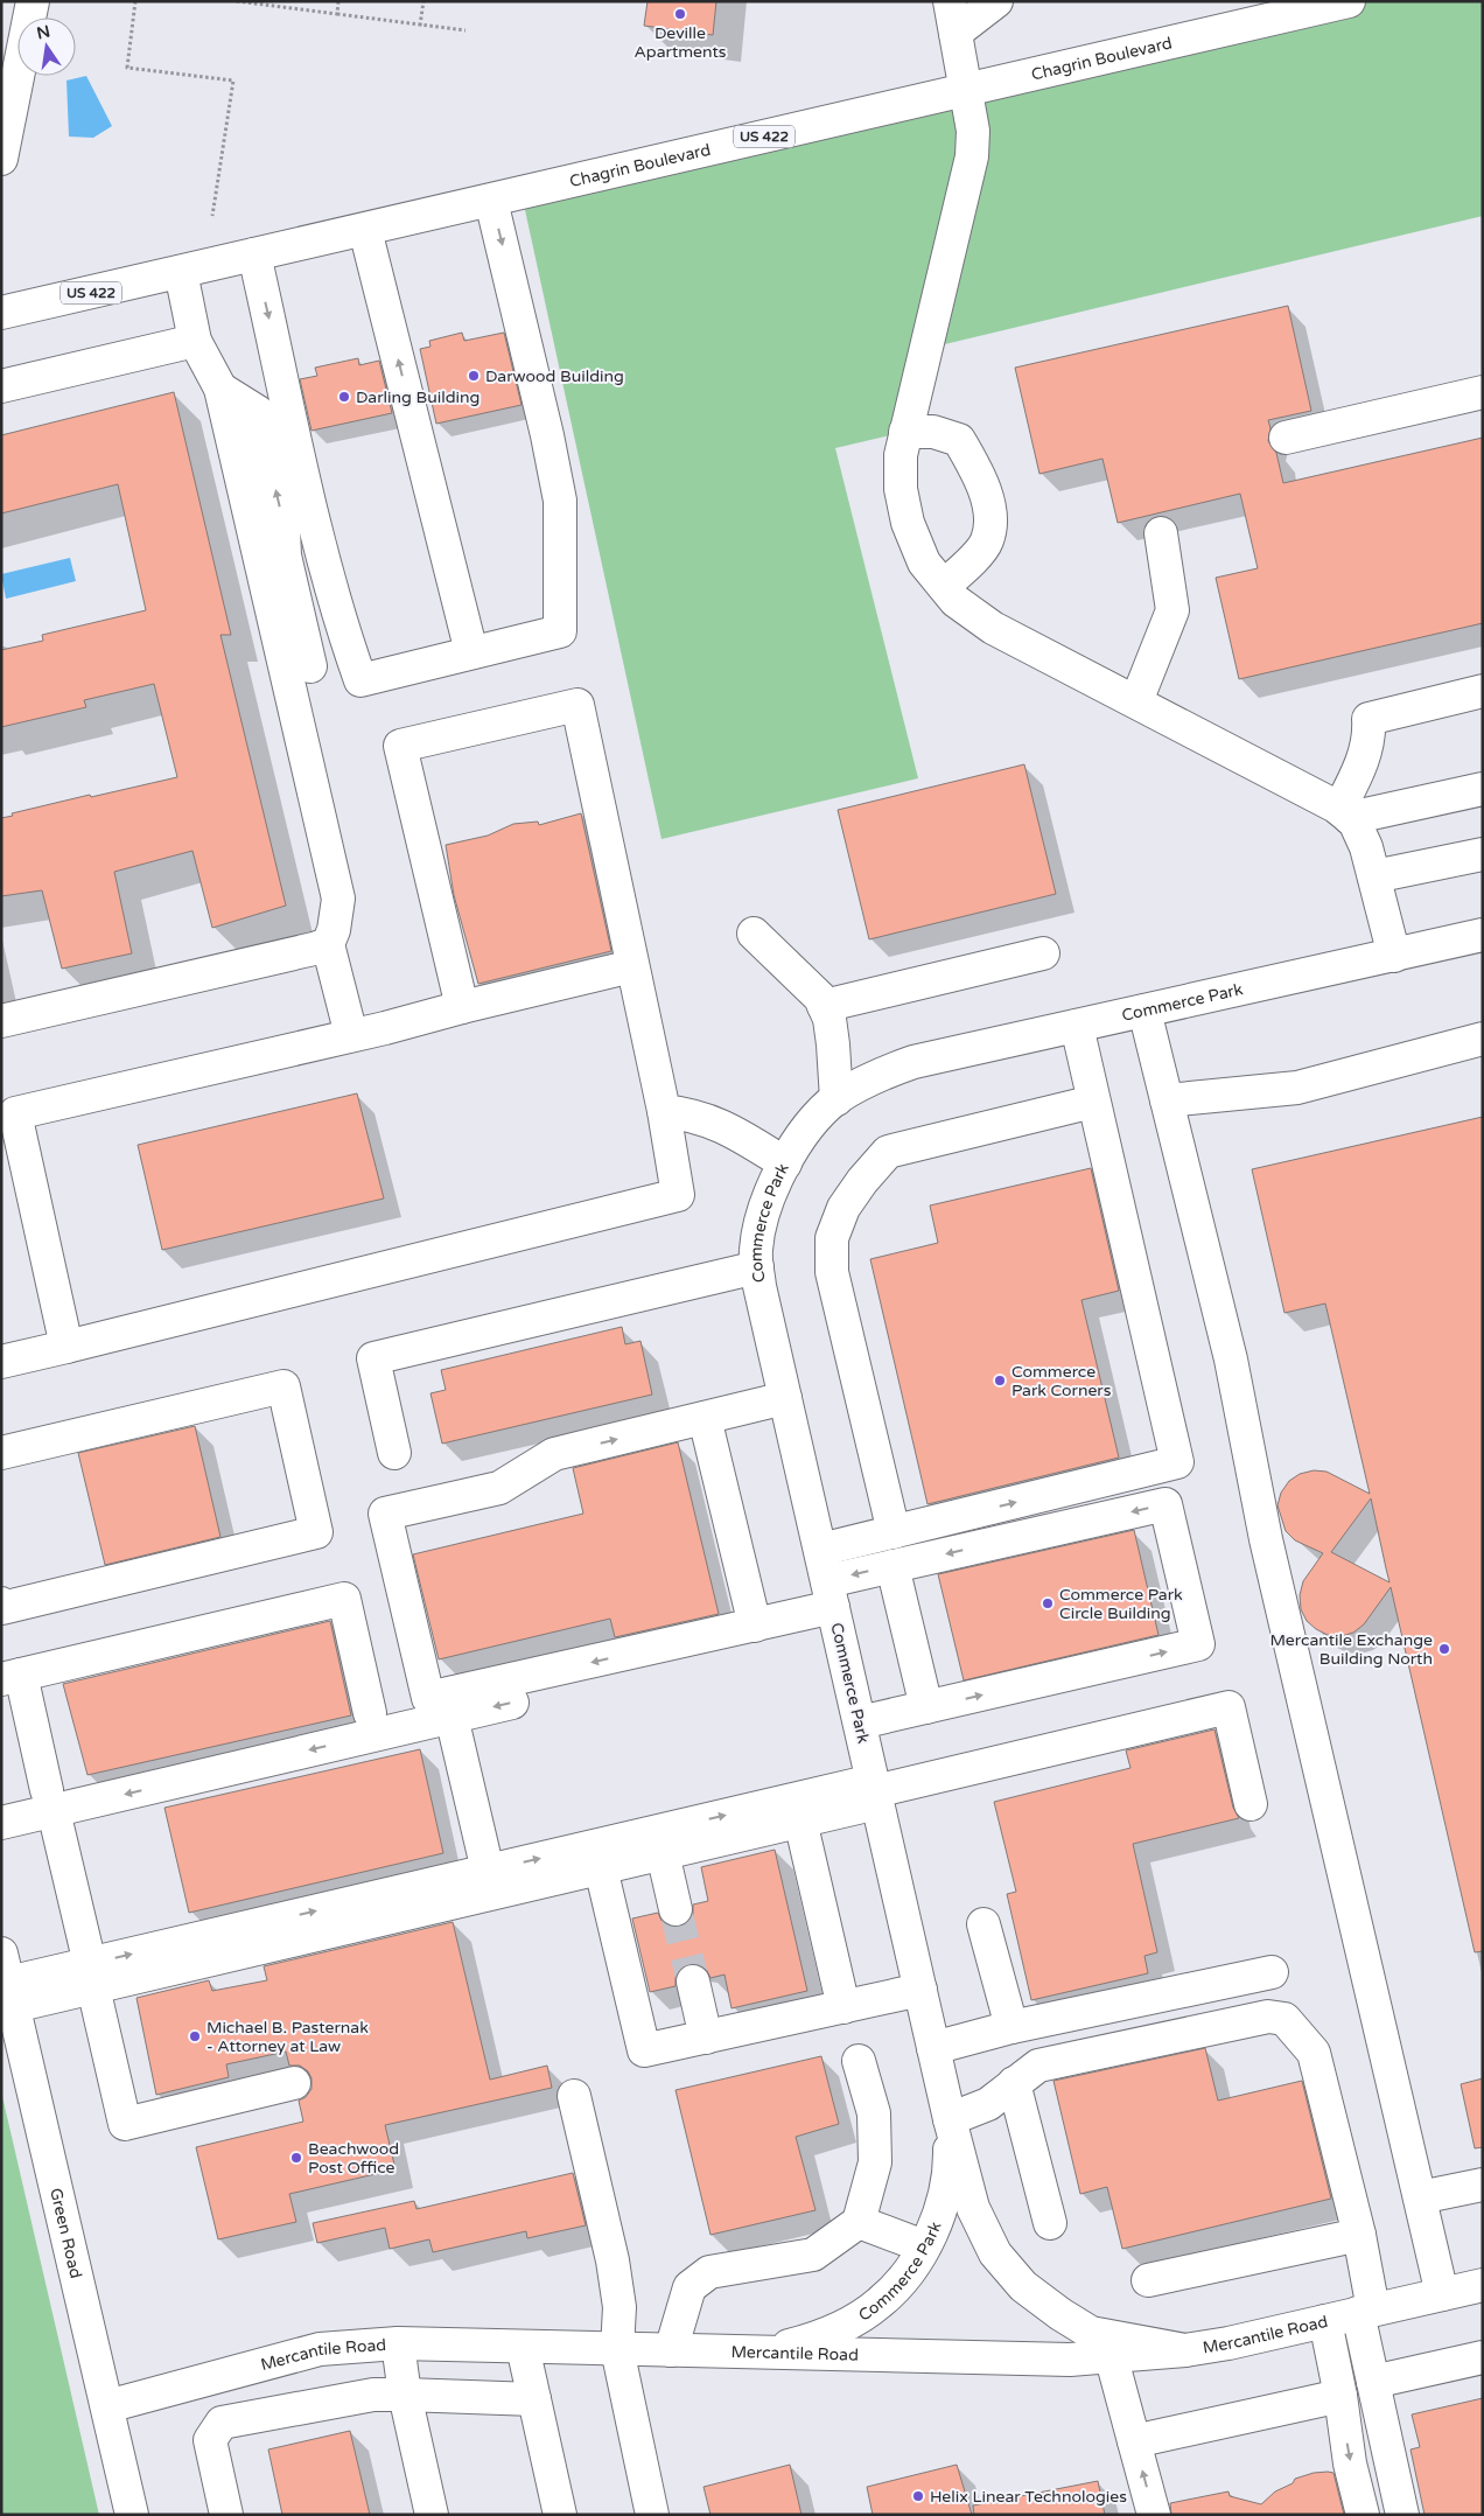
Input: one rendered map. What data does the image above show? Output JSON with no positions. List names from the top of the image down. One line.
{"streets":{"street":["Chagrin Boulevard","US 422","Commerce Park","Green Road","Mercantile Road"]},"crossings":[["Commerce Park","Mercantile Road"],["Green Road","Mercantile Road"]],"places":["Deville Apartments","Darwood Building","Darling Building","Commerce Park Corners","Commerce Park Circle Building","Mercantile Exchange Building North","Michael B. Pasternak - Attorney at Law","Beachwood Post Office","Helix Linear Technologies"],"north":"top"}
